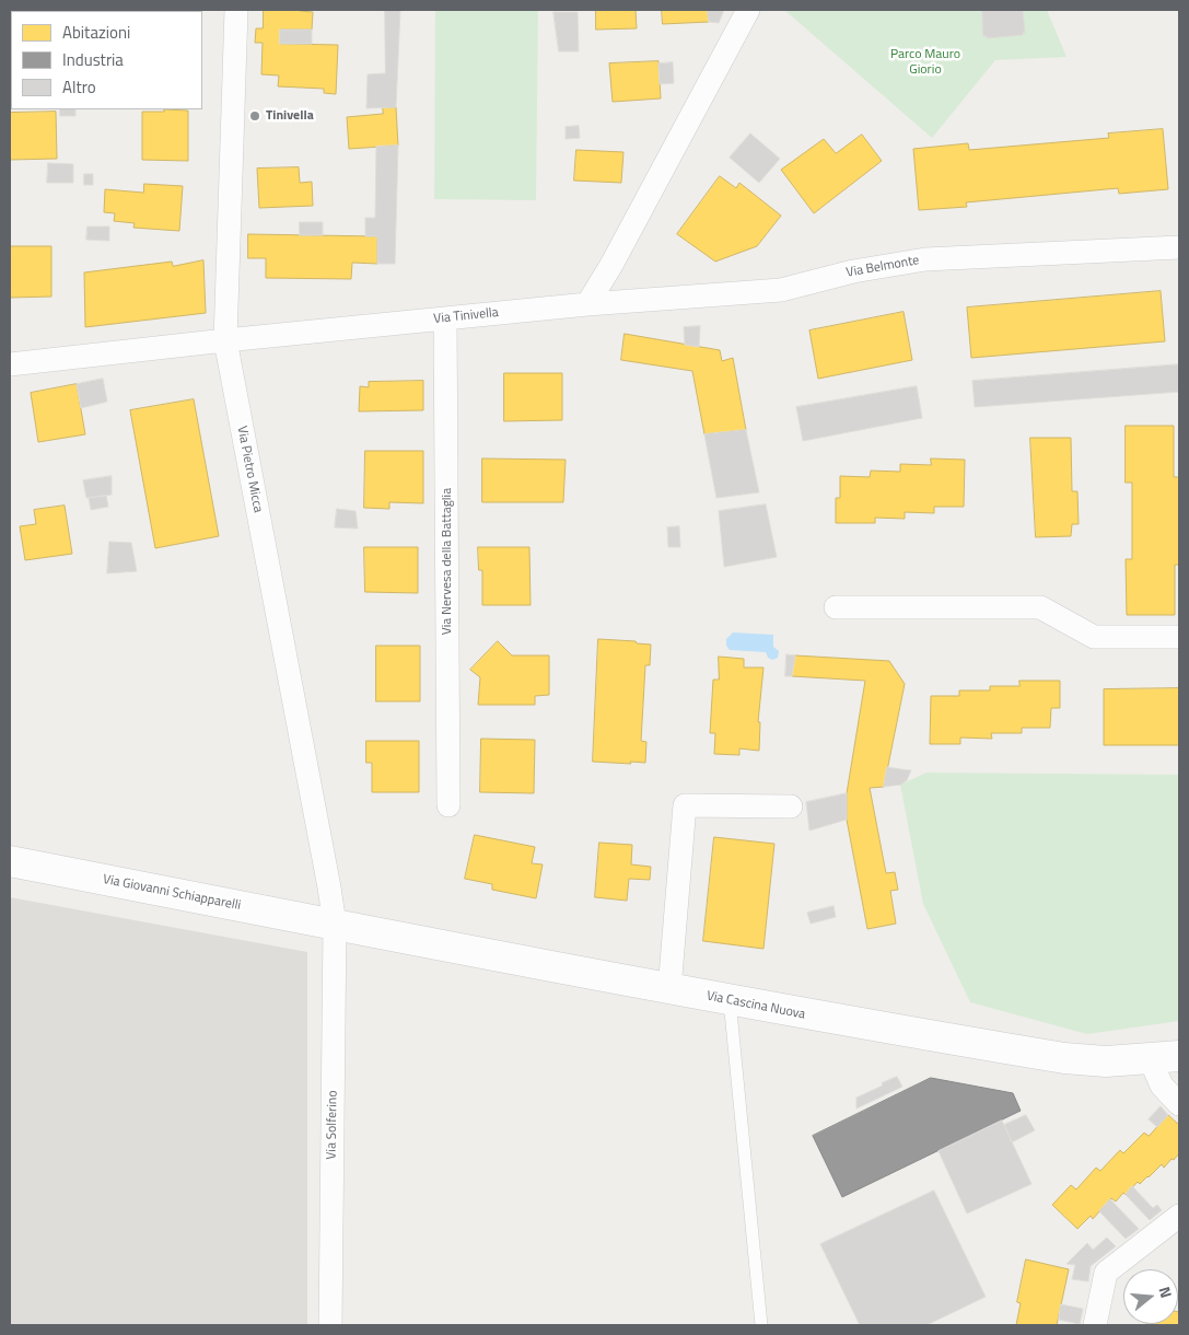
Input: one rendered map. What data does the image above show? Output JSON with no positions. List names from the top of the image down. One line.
{"streets":{"street":["Via Belmonte","Via Tinivella","Via Pietro Micca","Via Nervesa della Battaglia","Via Giovanni Schiapparelli","Via Cascina Nuova","Via Solferino"]},"crossings":[["Via Belmonte","Via Tinivella"],["Via Tinivella","Via Pietro Micca"],["Via Tinivella","Via Nervesa della Battaglia"],["Via Pietro Micca","Via Giovanni Schiapparelli"],["Via Pietro Micca","Via Cascina Nuova"],["Via Pietro Micca","Via Solferino"],["Via Giovanni Schiapparelli","Via Cascina Nuova"],["Via Giovanni Schiapparelli","Via Solferino"],["Via Cascina Nuova","Via Solferino"]],"parks":["Parco Mauro Giorio"],"places":["Tinivella"],"legend":["Abitazioni","Industria","Altro"],"north":"right"}
